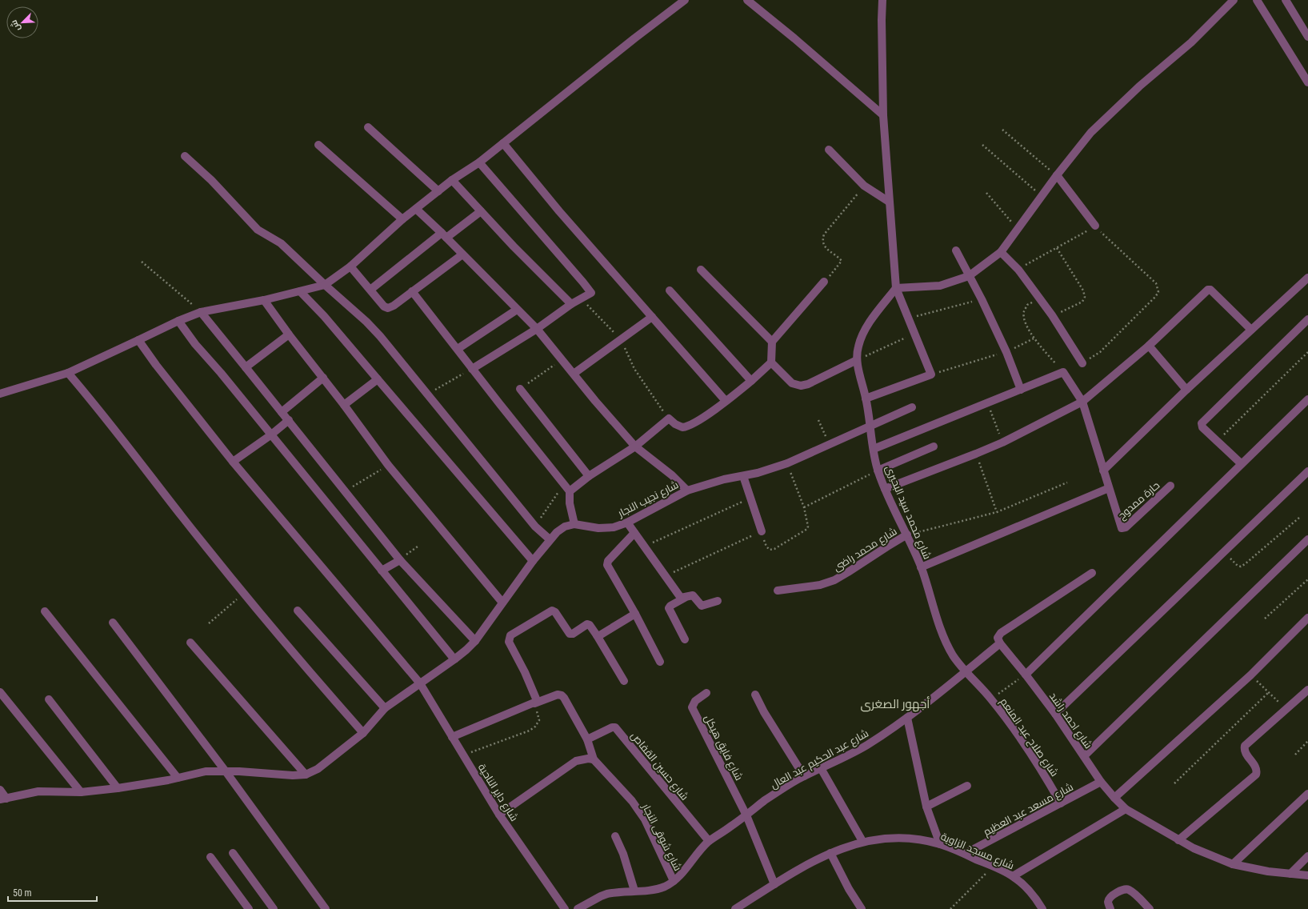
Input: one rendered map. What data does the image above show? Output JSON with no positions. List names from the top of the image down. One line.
{"streets":{"street":["شارع نجيب النجار","حارة ممدوح","شارع محمد سيد البحيرى","شارع محمد راضى","شارع احمد راشد","شارع صلاح عبد المنعم","شارع فايق هيكل","شارع عبد الحكيم عبد العال","شارع حسين القفاص","شارع داير الناحية","شارع مسعد عبد العظيم","شارع شوقى النجار","شارع مسجد الزاوية"]},"crossings":[["شارع نجيب النجار","شارع محمد سيد البحيرى"],["شارع محمد سيد البحيرى","شارع محمد راضى"],["شارع محمد سيد البحيرى","شارع صلاح عبد المنعم"],["شارع محمد سيد البحيرى","شارع عبد الحكيم عبد العال"],["شارع احمد راشد","شارع عبد الحكيم عبد العال"],["شارع احمد راشد","شارع مسعد عبد العظيم"],["شارع صلاح عبد المنعم","شارع عبد الحكيم عبد العال"],["شارع صلاح عبد المنعم","شارع مسعد عبد العظيم"],["شارع فايق هيكل","شارع عبد الحكيم عبد العال"],["شارع عبد الحكيم عبد العال","شارع حسين القفاص"],["شارع عبد الحكيم عبد العال","شارع شوقى النجار"],["شارع مسعد عبد العظيم","شارع مسجد الزاوية"]],"districts":["أجهور الصغرى"],"scale_bar":"50 m","north":"bottom left"}
